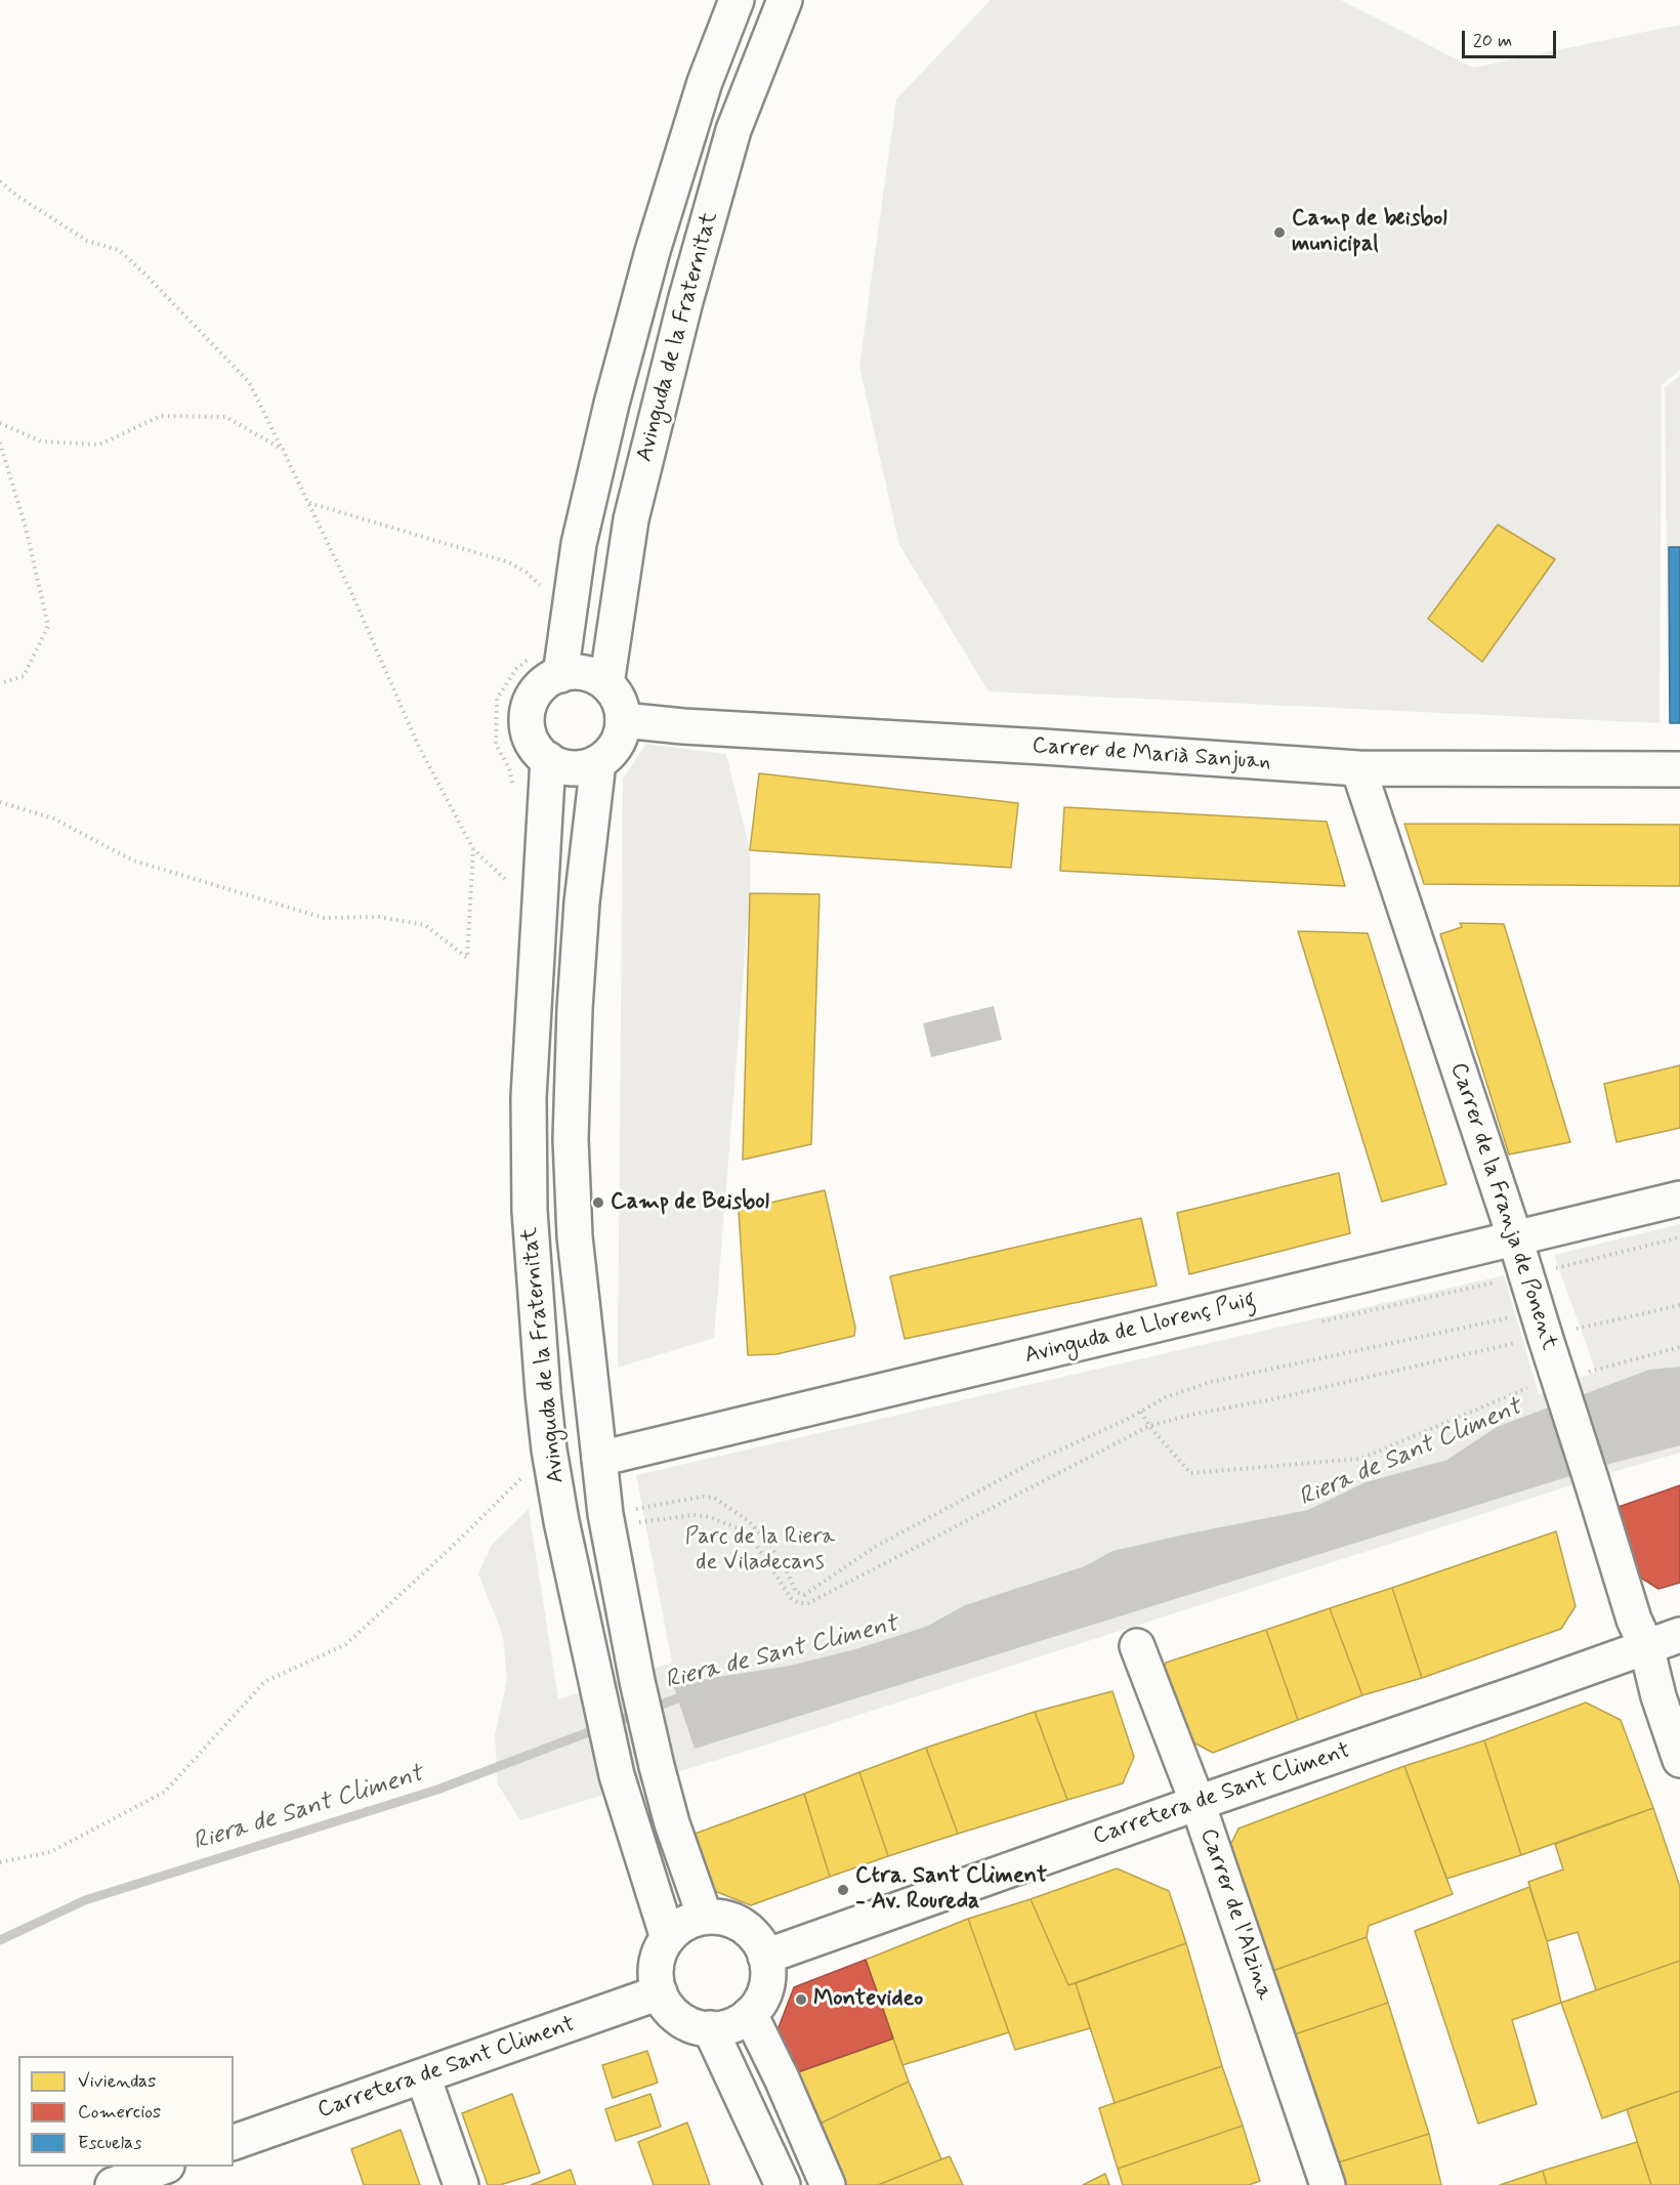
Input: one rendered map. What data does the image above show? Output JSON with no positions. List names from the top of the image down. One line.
{"streets":{"street":["Avinguda de la Fraternitat","Carrer de Marià Sanjuan","Carrer de la Franja de Ponent","Avinguda de Llorenç Puig","Carretera de Sant Climent","Carrer de l'Alzina"]},"crossings":[["Avinguda de la Fraternitat","Carrer de Marià Sanjuan"],["Avinguda de la Fraternitat","Avinguda de Llorenç Puig"],["Avinguda de la Fraternitat","Carretera de Sant Climent"],["Carrer de Marià Sanjuan","Carrer de la Franja de Ponent"],["Carrer de la Franja de Ponent","Avinguda de Llorenç Puig"],["Carrer de la Franja de Ponent","Carretera de Sant Climent"],["Carretera de Sant Climent","Carrer de l'Alzina"]],"water":["Riera de Sant Climent"],"parks":["Parc de la Riera de Viladecans"],"places":["Camp de beisbol municipal","Camp de Beisbol","Ctra. Sant Climent - Av. Roureda","Montevideo"],"legend":["Viviendas","Comercios","Escuelas"],"scale_bar":"20 m"}
